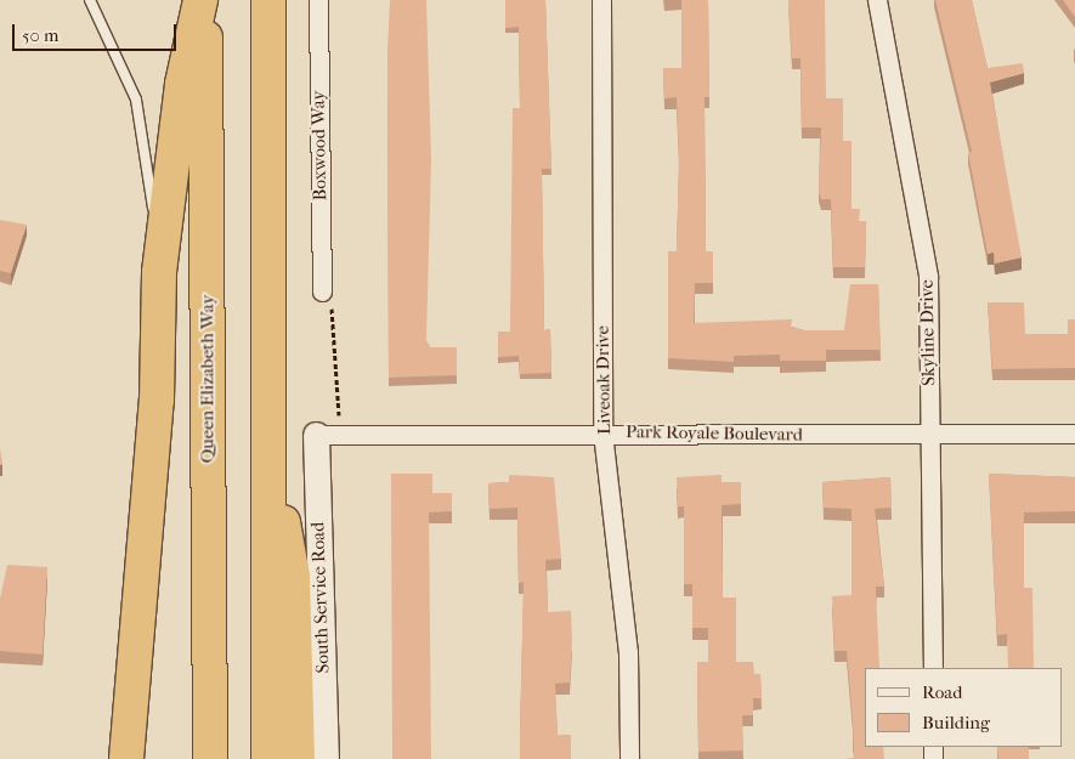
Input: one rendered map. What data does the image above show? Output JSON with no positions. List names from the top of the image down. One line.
{"streets":{"highway":["Queen Elizabeth Way"],"main road":["South Service Road"],"street":["Boxwood Way","Skyline Drive","Liveoak Drive","Park Royale Boulevard"]},"crossings":[["Skyline Drive","Park Royale Boulevard"],["Liveoak Drive","Park Royale Boulevard"],["Park Royale Boulevard","South Service Road"]],"legend":["Road","Building"],"scale_bar":"50 m"}
